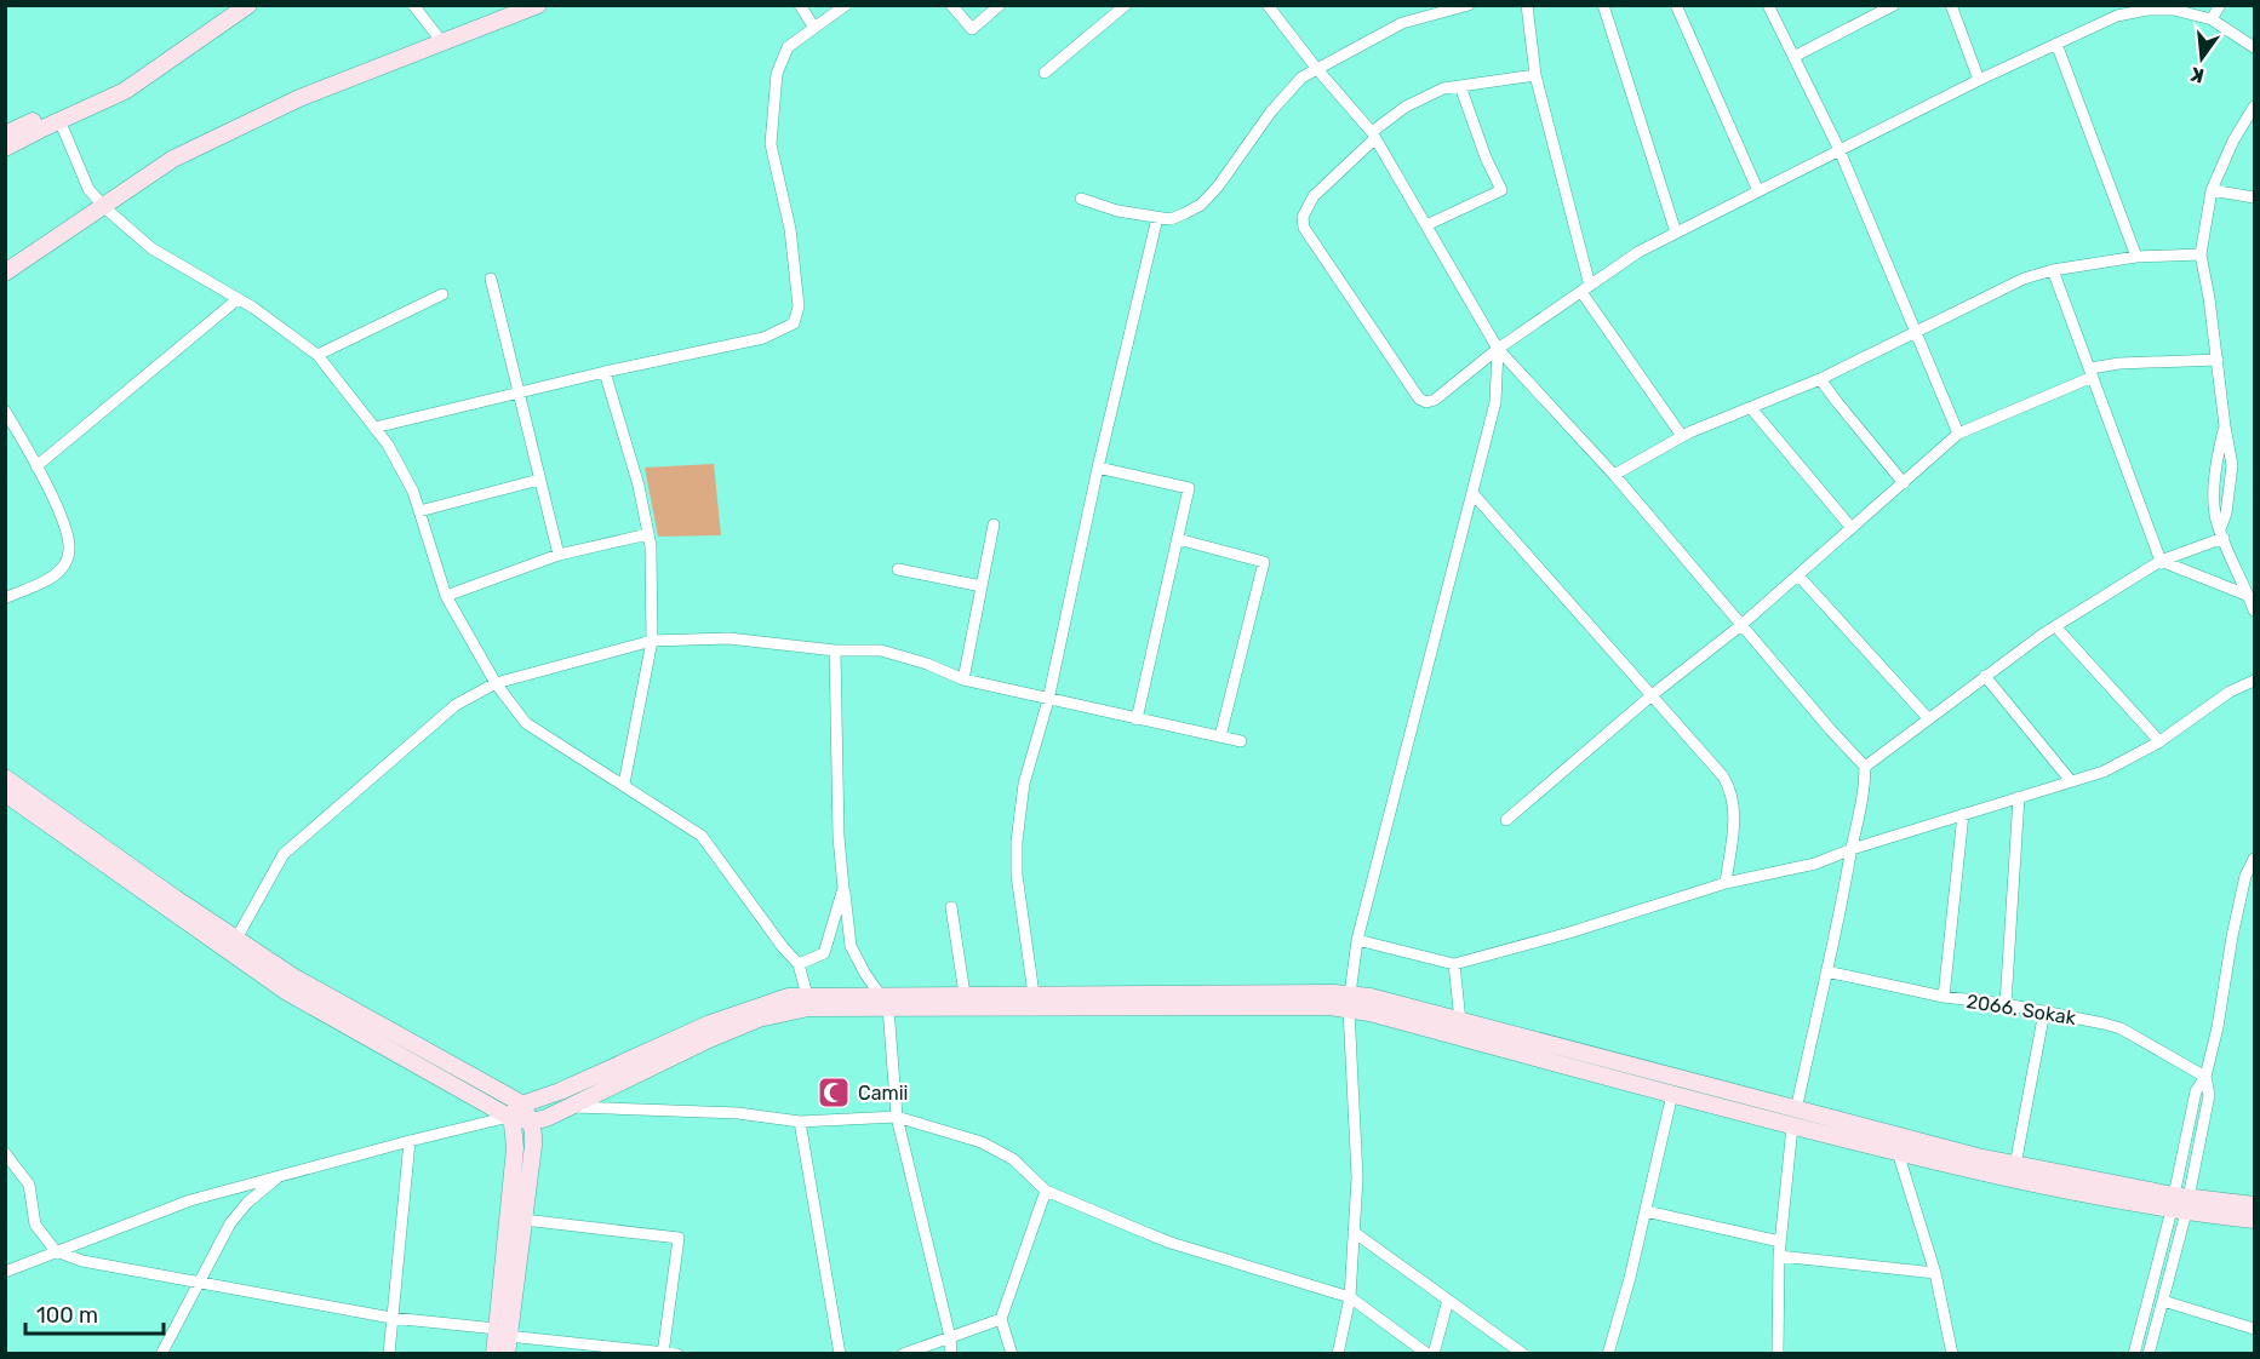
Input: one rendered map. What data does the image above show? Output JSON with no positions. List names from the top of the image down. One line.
{"streets":{"street":["2066. Sokak"]},"places":{"mosque":["Camii"]},"scale_bar":"100 m","north":"bottom"}
